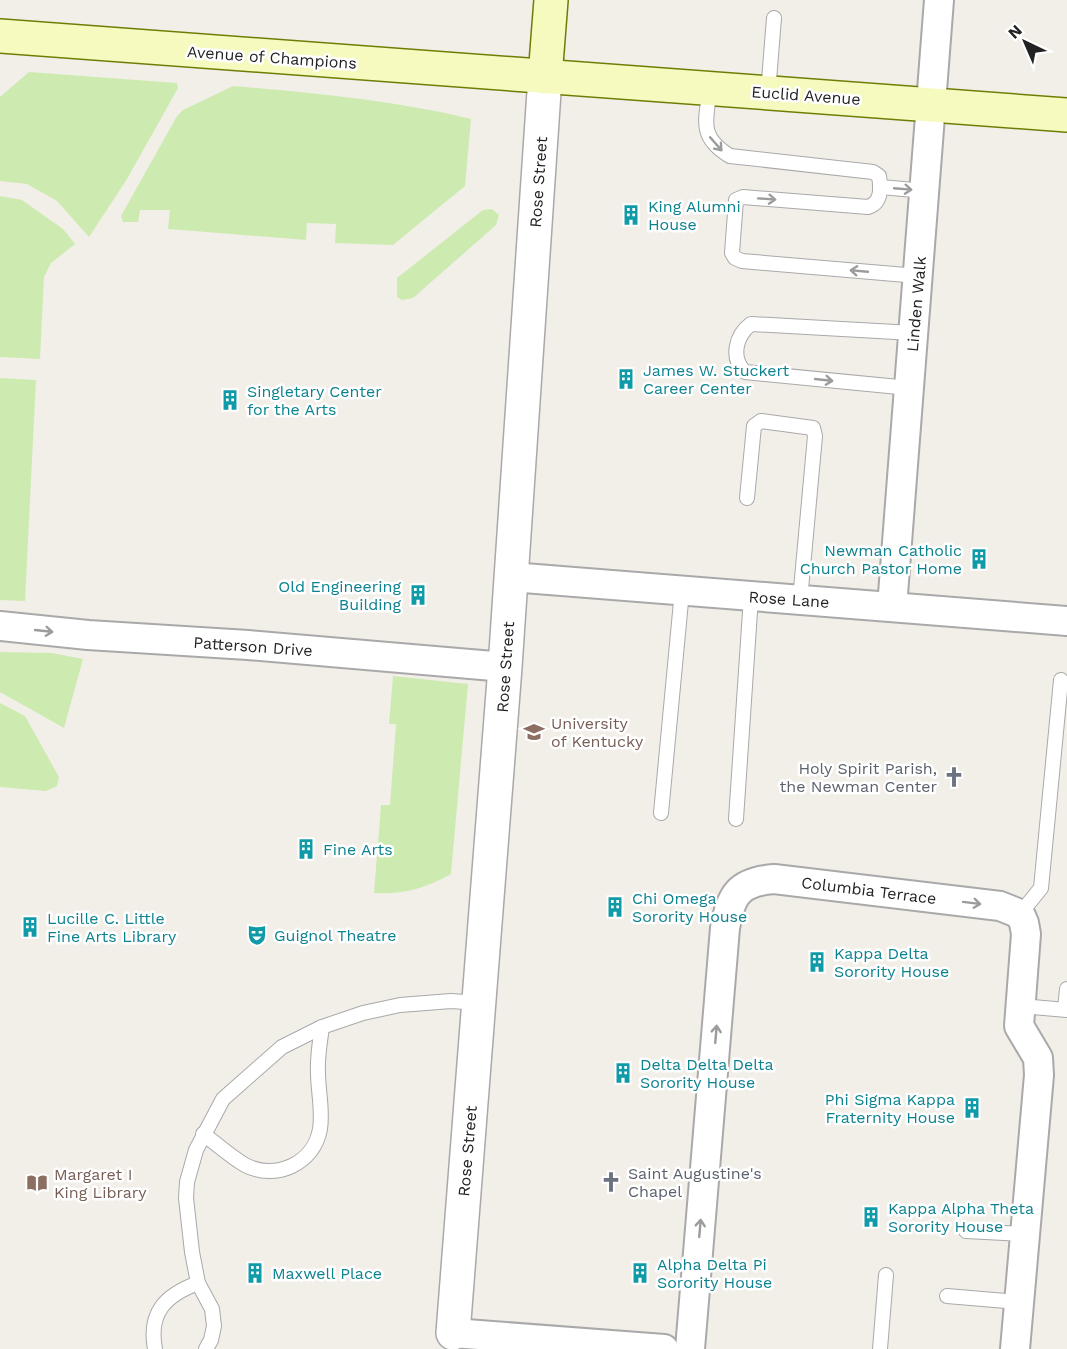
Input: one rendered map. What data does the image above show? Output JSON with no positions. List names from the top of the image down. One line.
{"streets":{"main road":["Avenue of Champions","Euclid Avenue","Rose Street"],"street":["Linden Walk","Rose Lane","Patterson Drive","Columbia Terrace"]},"crossings":[["Avenue of Champions","Euclid Avenue"],["Avenue of Champions","Rose Street"],["Euclid Avenue","Rose Street"],["Euclid Avenue","Linden Walk"],["Rose Street","Rose Lane"],["Rose Street","Patterson Drive"],["Linden Walk","Rose Lane"]],"one_way":["Patterson Drive"],"places":{"building":["King Alumni House","James W. Stuckert Career Center","Singletary Center for the Arts","Newman Catholic Church Pastor Home","Old Engineering Building","Fine Arts","Chi Omega Sorority House","Lucille C. Little Fine Arts Library","Kappa Delta Sorority House","Delta Delta Delta Sorority House","Phi Sigma Kappa Fraternity House","Kappa Alpha Theta Sorority House","Maxwell Place","Alpha Delta Pi Sorority House"],"school or university":["University of Kentucky"],"church":["Holy Spirit Parish, the Newman Center","Saint Augustine's Chapel"],"theatre":["Guignol Theatre"],"library":["Margaret I King Library"]},"north":"top left"}
